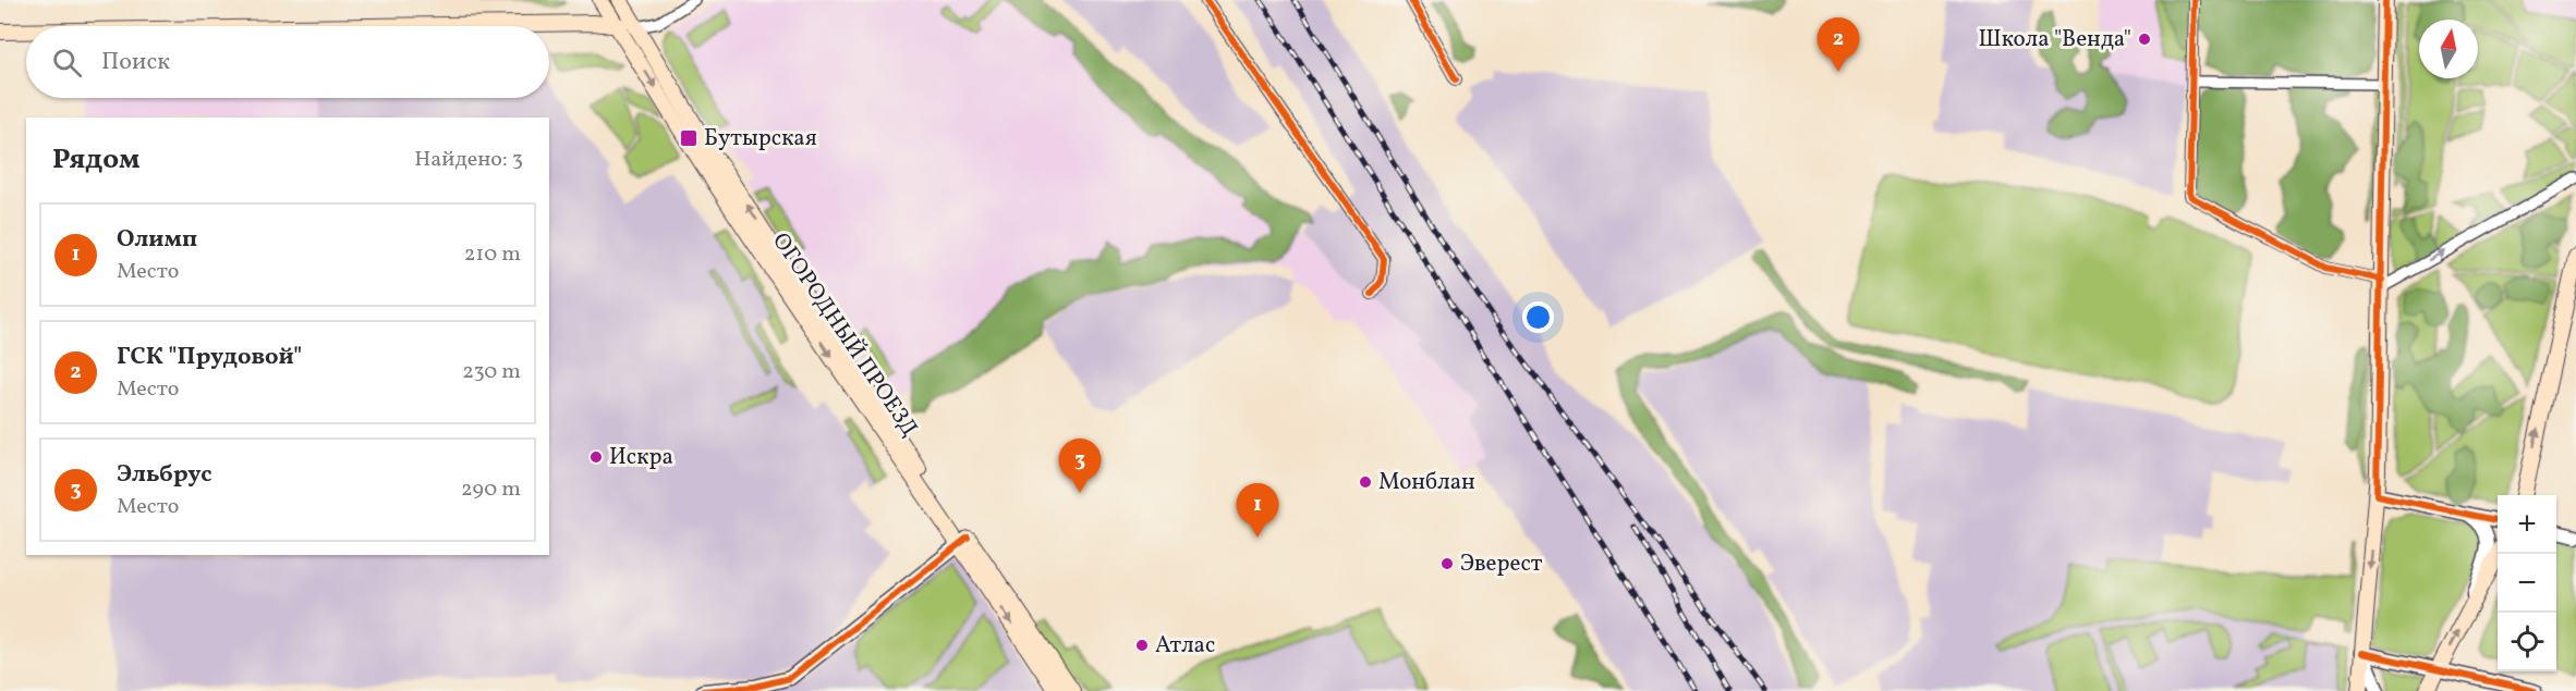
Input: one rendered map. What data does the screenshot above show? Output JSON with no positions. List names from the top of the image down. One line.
{"streets":{"main road":["ОГОРОДНЫЙ ПРОЕЗД"]},"places":{"other":["Школа \"Венда\"","Искра","Монблан","Эверест","Атлас"],"transit":["Бутырская"]},"north":"top","page":{"pins":["2","3","1"],"search":"Поиск","heading":["Рядом","Найдено: 3"],"list":[{"mark":"1","name":"Олимп","note":"Место","value":"210 m"},{"mark":"2","name":"ГСК \"Прудовой\"","note":"Место","value":"230 m"},{"mark":"3","name":"Эльбрус","note":"Место","value":"290 m"}],"map_buttons":["+","−"]}}
